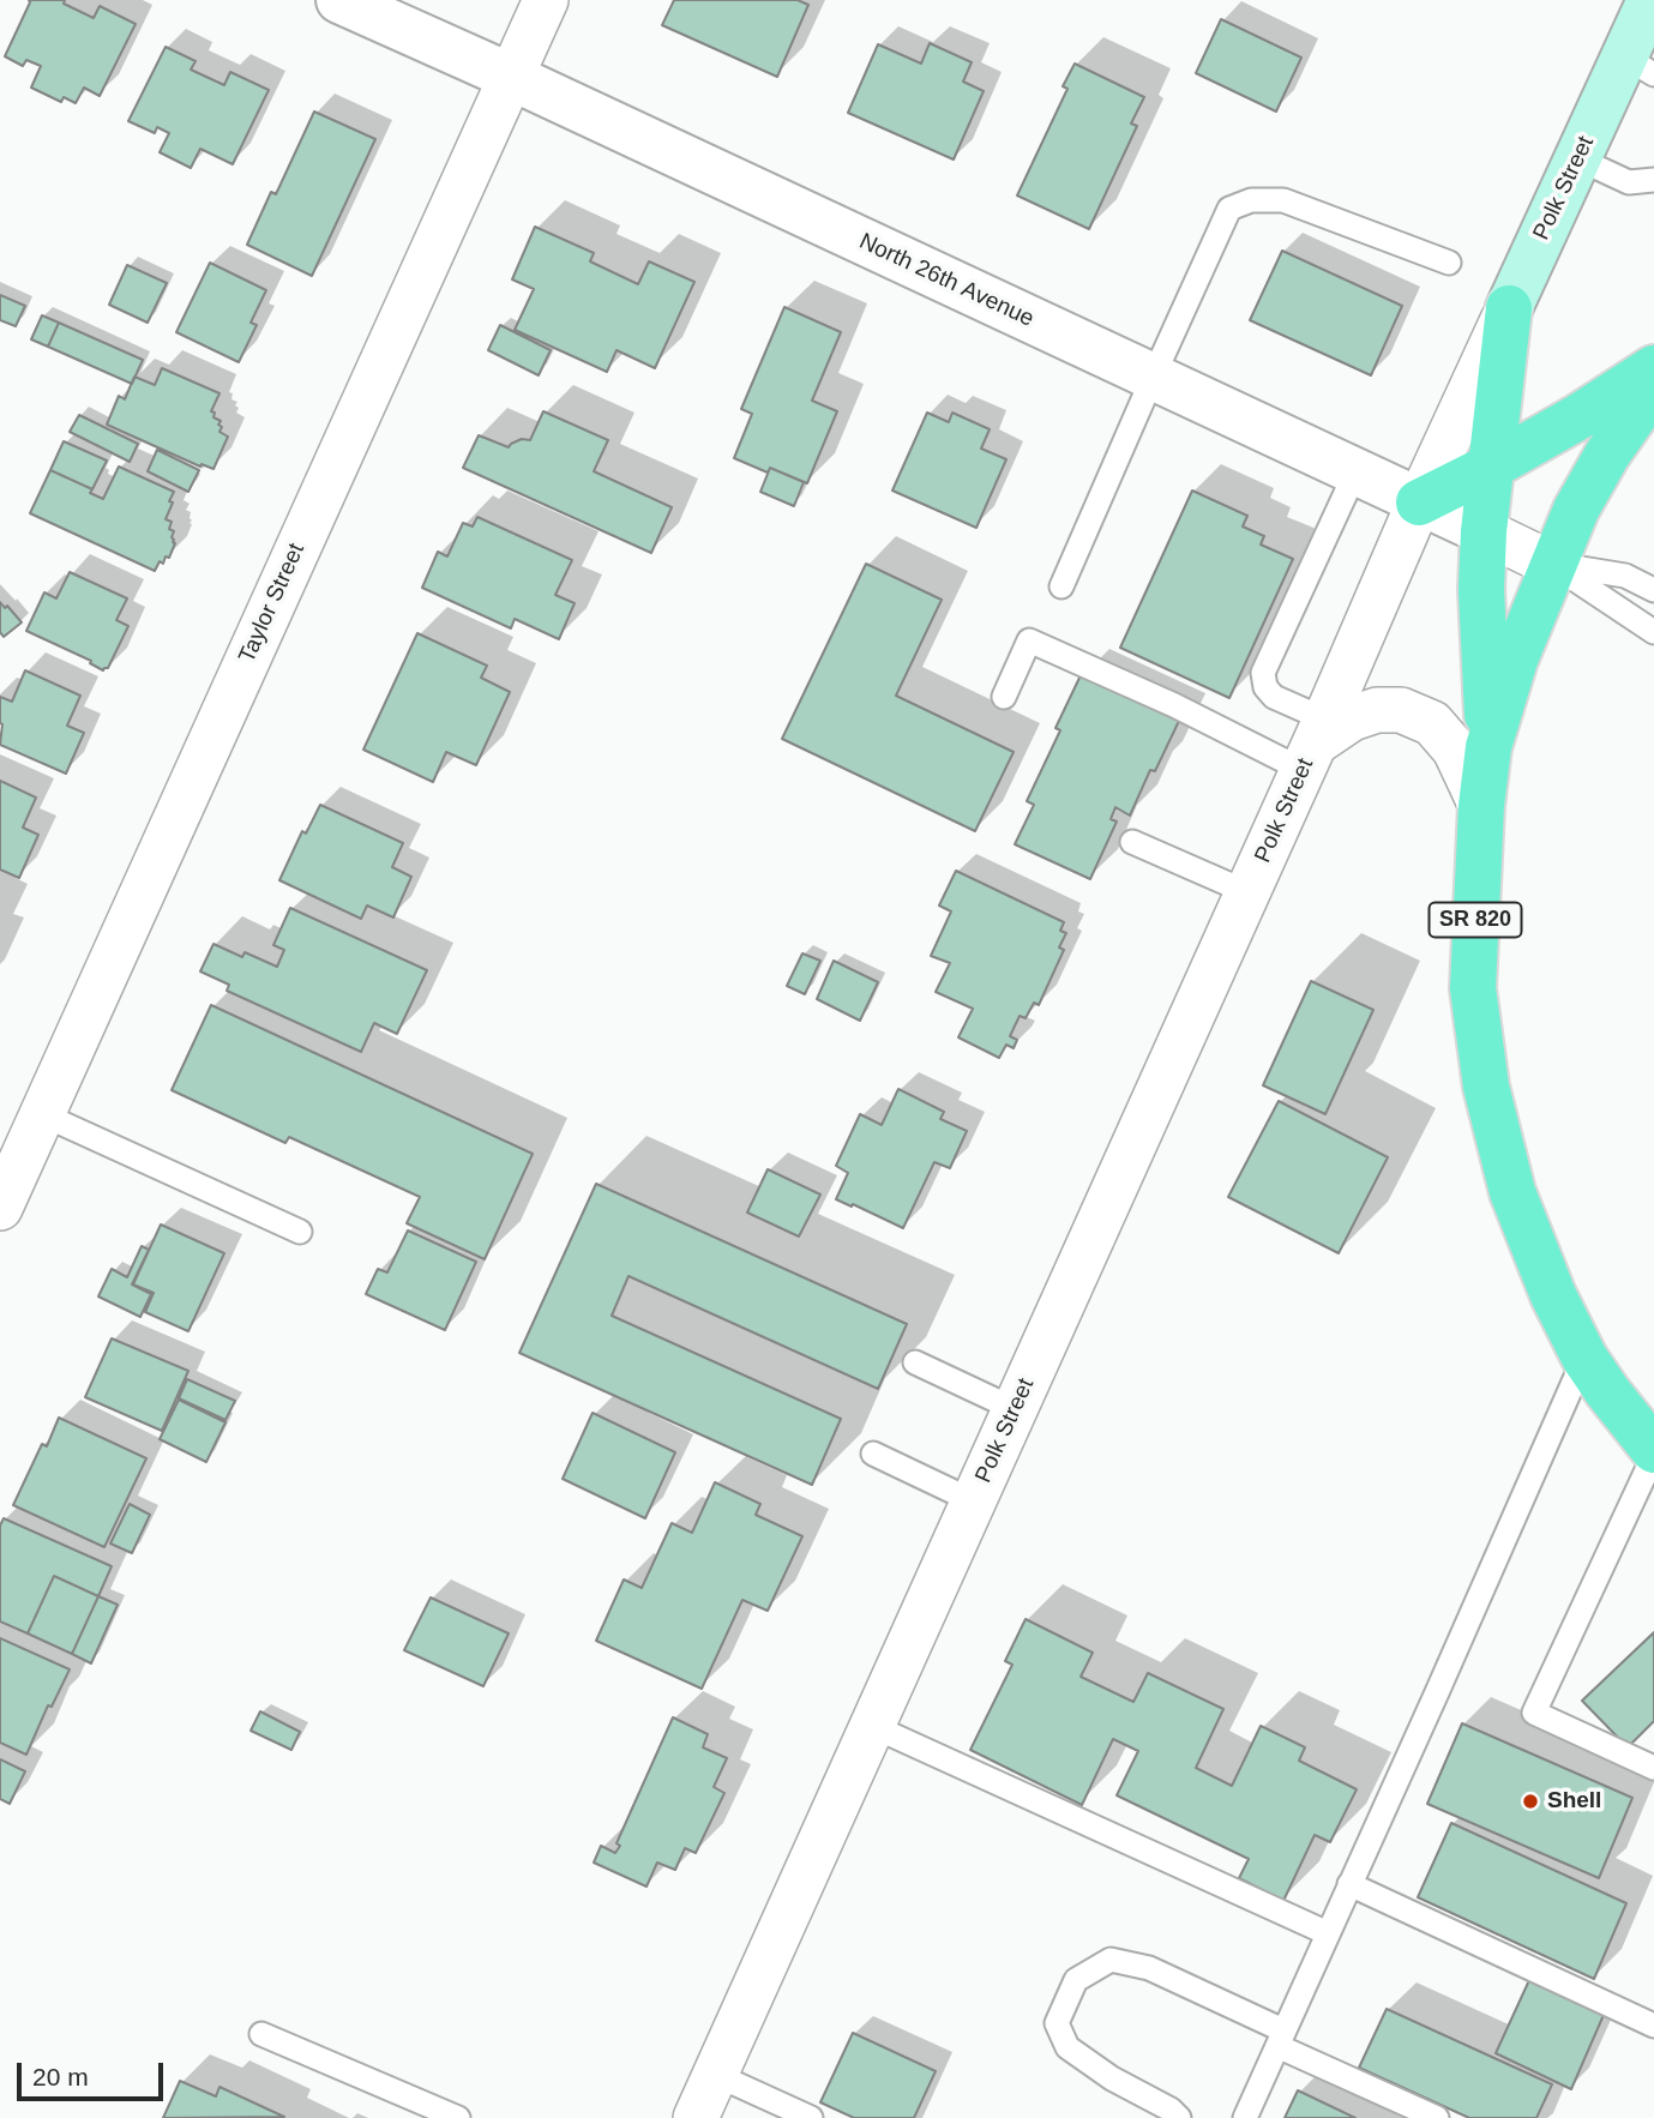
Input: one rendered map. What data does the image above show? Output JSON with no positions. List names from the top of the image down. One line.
{"streets":{"main road":["Polk Street","SR 820"],"street":["North 26th Avenue","Taylor Street"]},"crossings":[["Polk Street","North 26th Avenue"],["Polk Street","SR 820"],["North 26th Avenue","Taylor Street"],["North 26th Avenue","SR 820"]],"places":["Shell"],"scale_bar":"20 m"}
